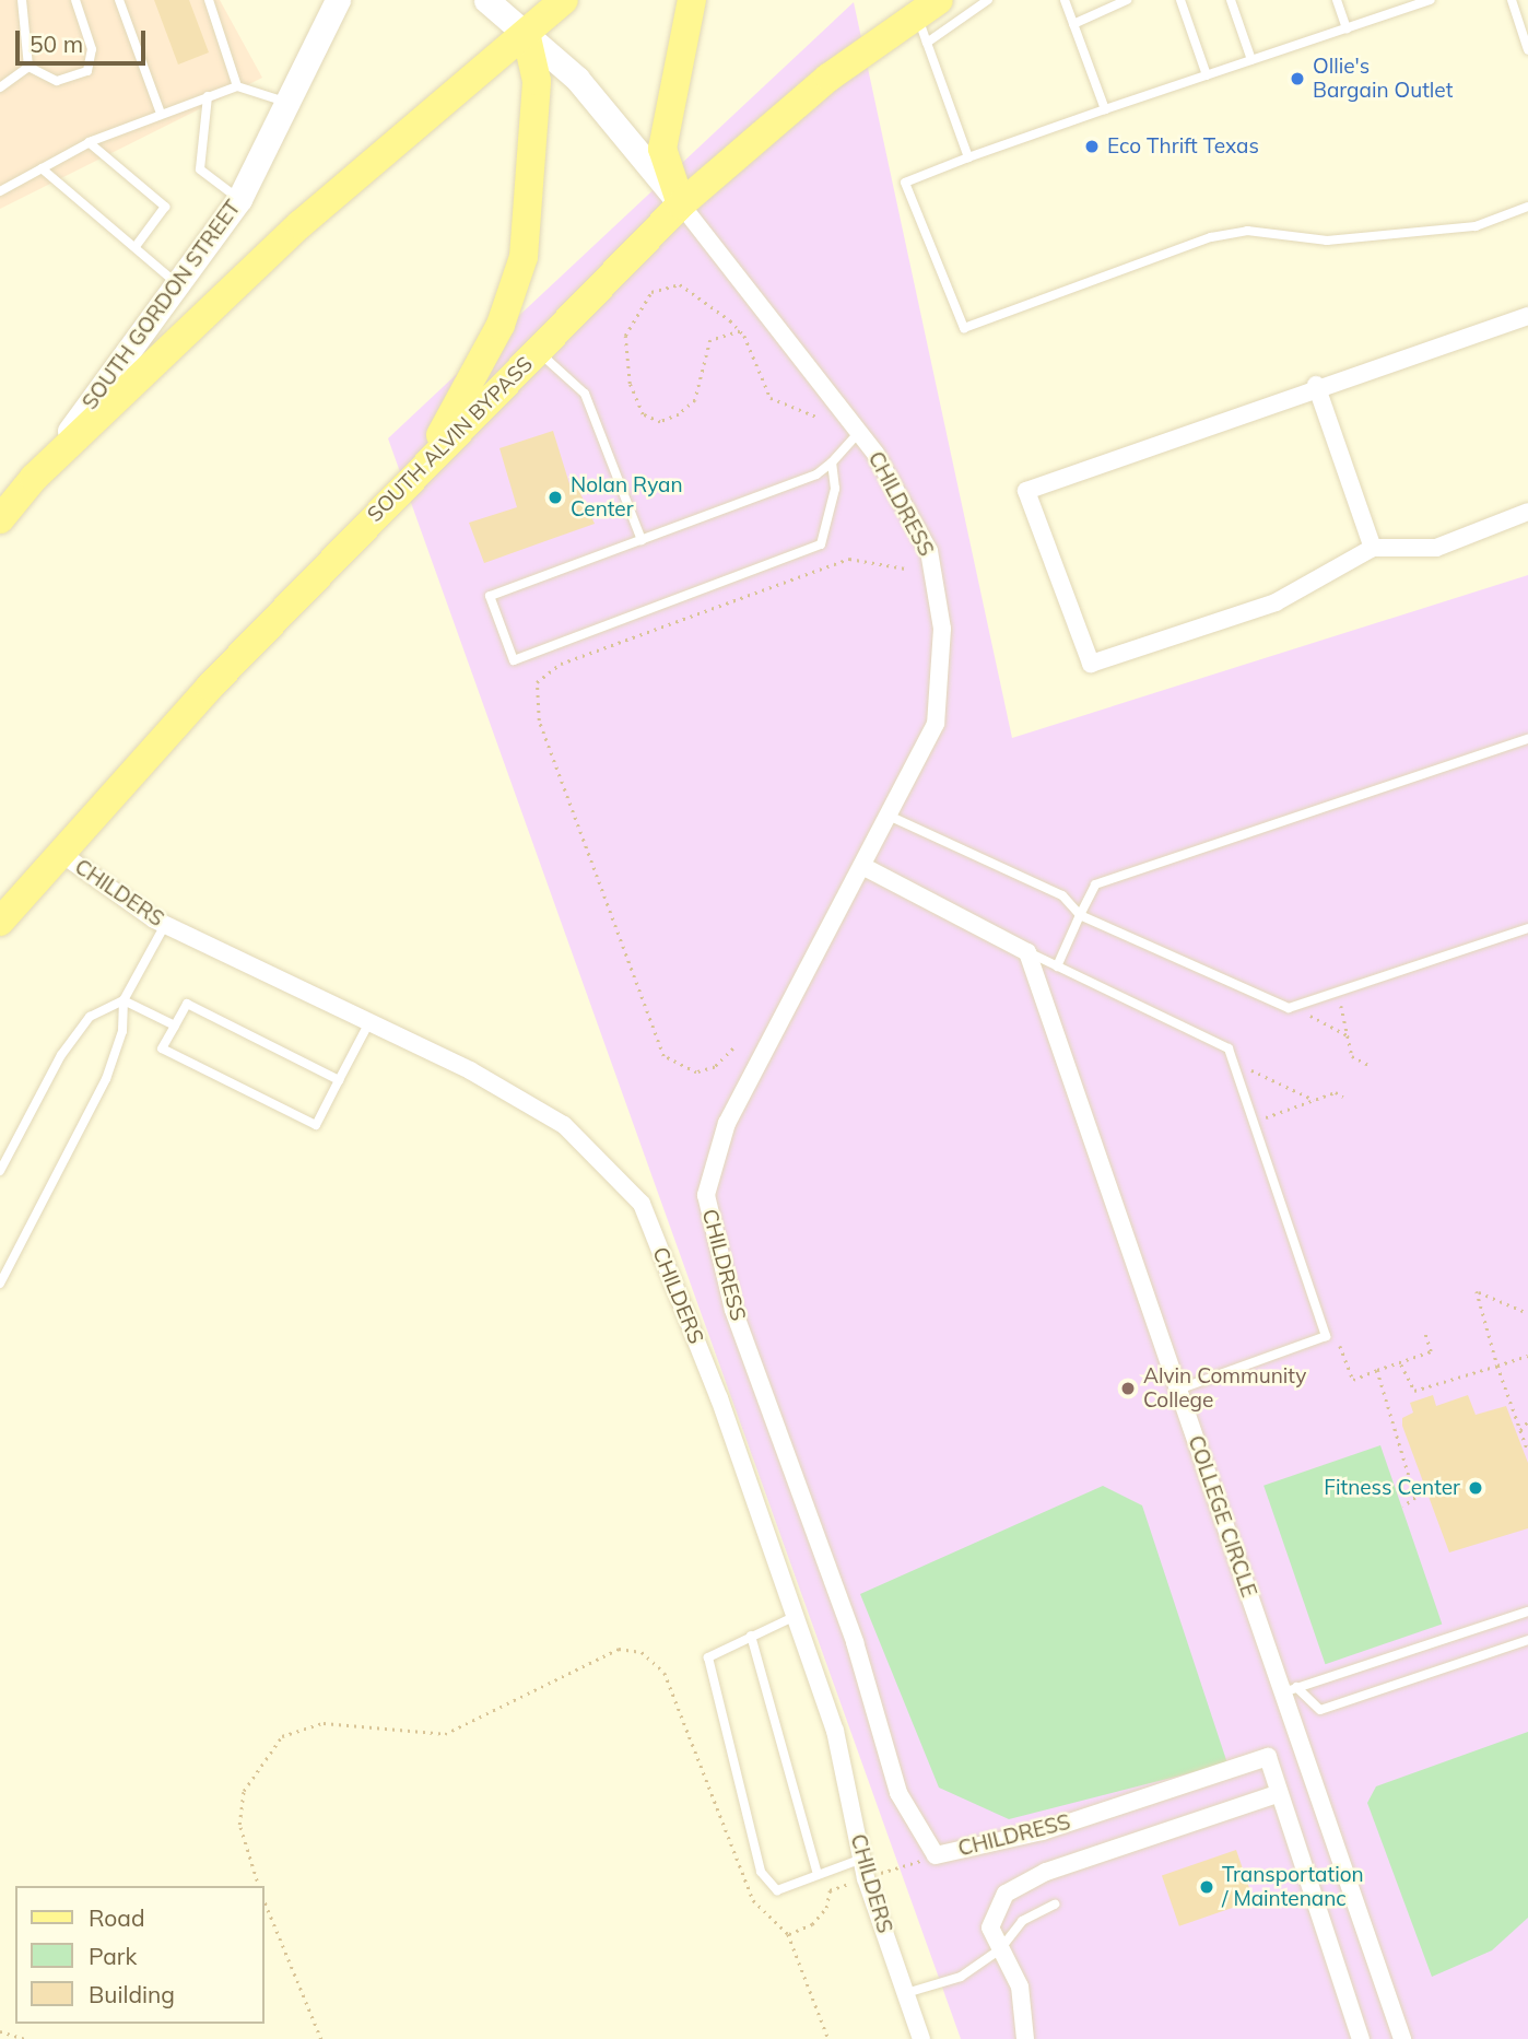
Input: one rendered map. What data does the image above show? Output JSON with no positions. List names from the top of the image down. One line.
{"streets":{"main road":["SOUTH GORDON STREET","SOUTH ALVIN BYPASS"],"street":["CHILDRESS","CHILDERS","COLLEGE CIRCLE"]},"crossings":[["SOUTH ALVIN BYPASS","CHILDRESS"],["SOUTH ALVIN BYPASS","CHILDERS"]],"places":["Ollie's Bargain Outlet","Eco Thrift Texas","Nolan Ryan Center","Alvin Community College","Fitness Center","Transportation / Maintenanc"],"legend":["Road","Park","Building"],"scale_bar":"50 m"}
